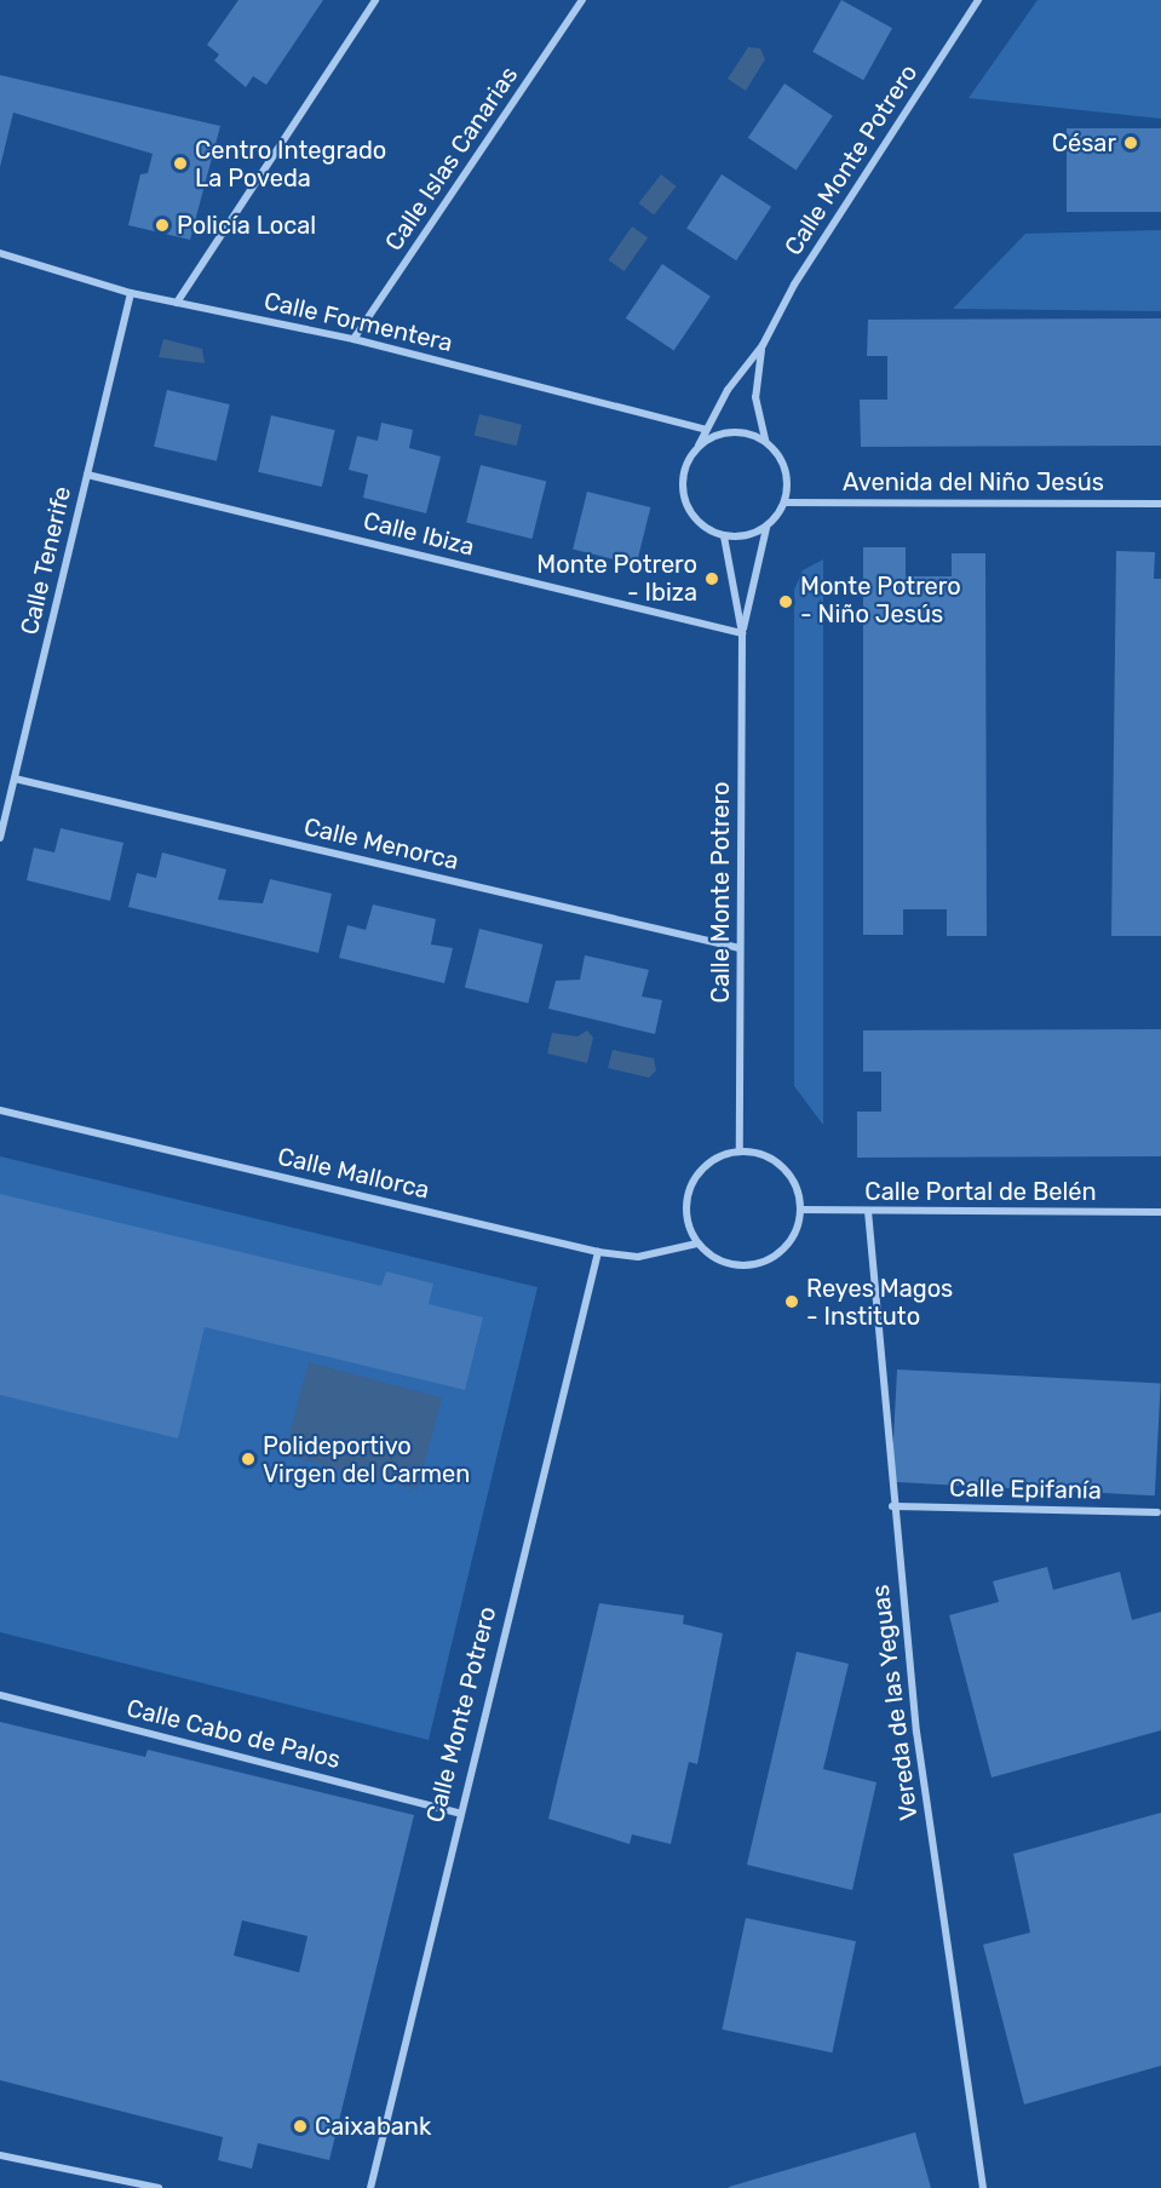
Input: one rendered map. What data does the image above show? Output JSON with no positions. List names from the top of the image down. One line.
{"streets":{"street":["Calle Islas Canarias","Calle Monte Potrero","Calle Formentera","Avenida del Niño Jesús","Calle Ibiza","Calle Tenerife","Calle Menorca","Calle Mallorca","Calle Portal de Belén","Calle Epifanía","Vereda de las Yeguas","Calle Cabo de Palos"]},"crossings":[["Calle Islas Canarias","Calle Formentera"],["Calle Monte Potrero","Calle Formentera"],["Calle Monte Potrero","Avenida del Niño Jesús"],["Calle Monte Potrero","Calle Ibiza"],["Calle Monte Potrero","Calle Menorca"],["Calle Monte Potrero","Calle Mallorca"],["Calle Monte Potrero","Calle Portal de Belén"],["Calle Monte Potrero","Calle Cabo de Palos"],["Calle Formentera","Calle Tenerife"],["Calle Ibiza","Calle Tenerife"],["Calle Tenerife","Calle Menorca"],["Calle Mallorca","Calle Portal de Belén"],["Calle Portal de Belén","Vereda de las Yeguas"],["Calle Epifanía","Vereda de las Yeguas"]],"places":["César","Centro Integrado La Poveda","Policía Local","Monte Potrero - Ibiza","Monte Potrero - Niño Jesús","Reyes Magos - Instituto","Polideportivo Virgen del Carmen","Caixabank"]}
